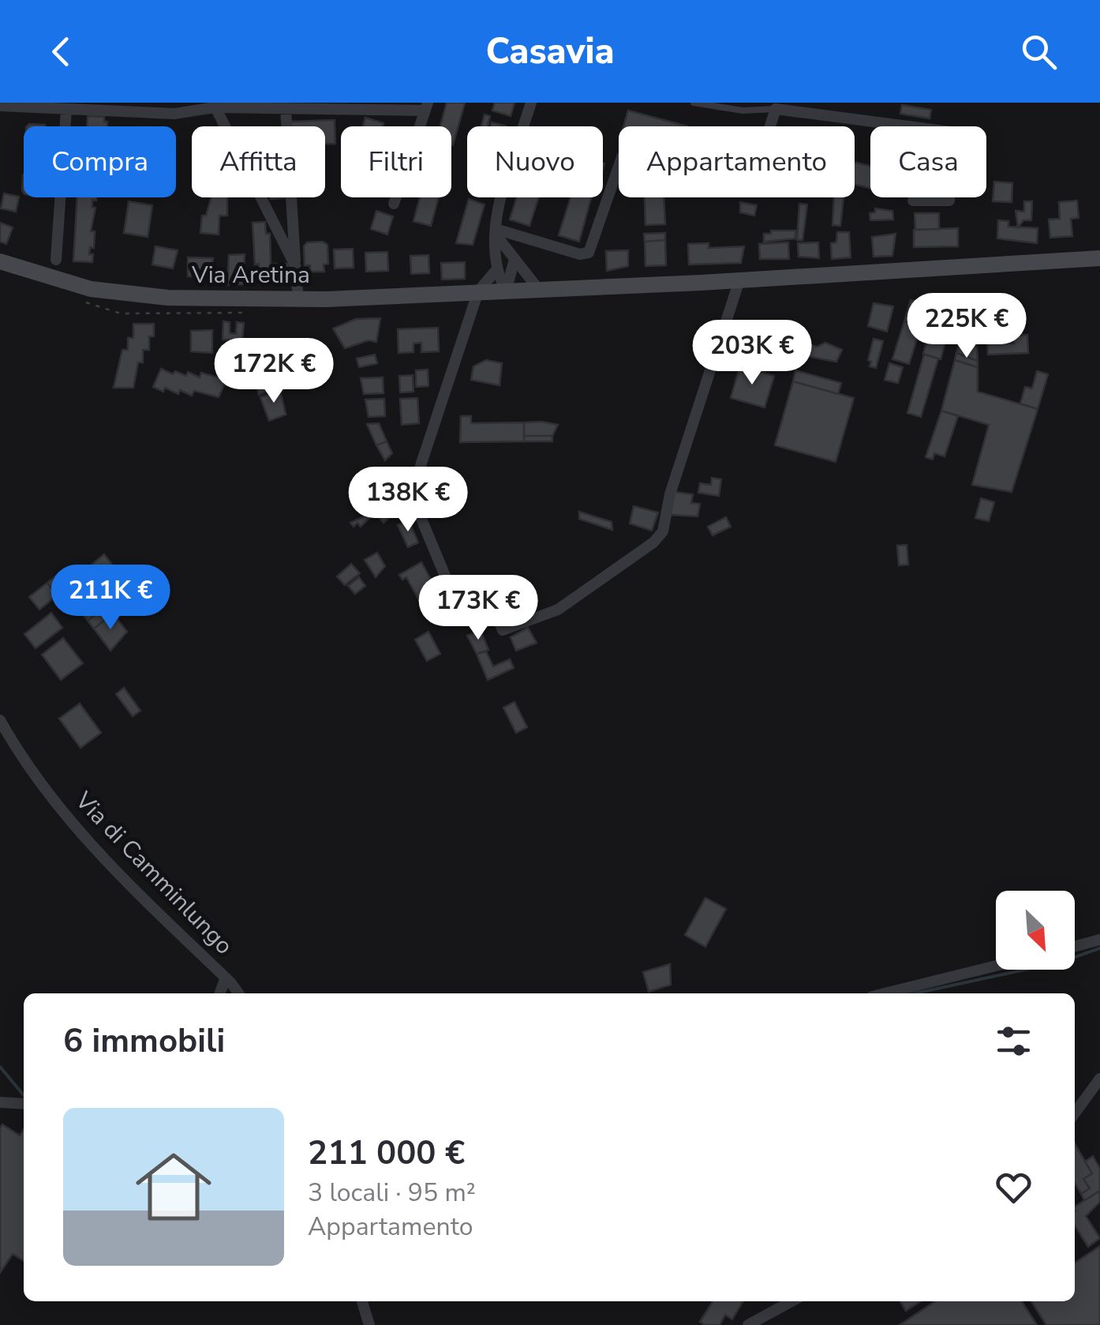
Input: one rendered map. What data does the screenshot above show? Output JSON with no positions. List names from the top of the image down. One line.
{"streets":{"street":["Via Aretina","Via di Camminlungo"]},"north":"bottom right","page":{"header":"Casavia","chip":["Compra","Affitta","Filtri","Nuovo","Appartamento","Casa"],"price":["225K €","203K €","172K €","138K €","211K €","173K €"],"heading":"6 immobili","list":[{"name":"211 000 €","note":"3 locali · 95 m² · Appartamento"}]}}
